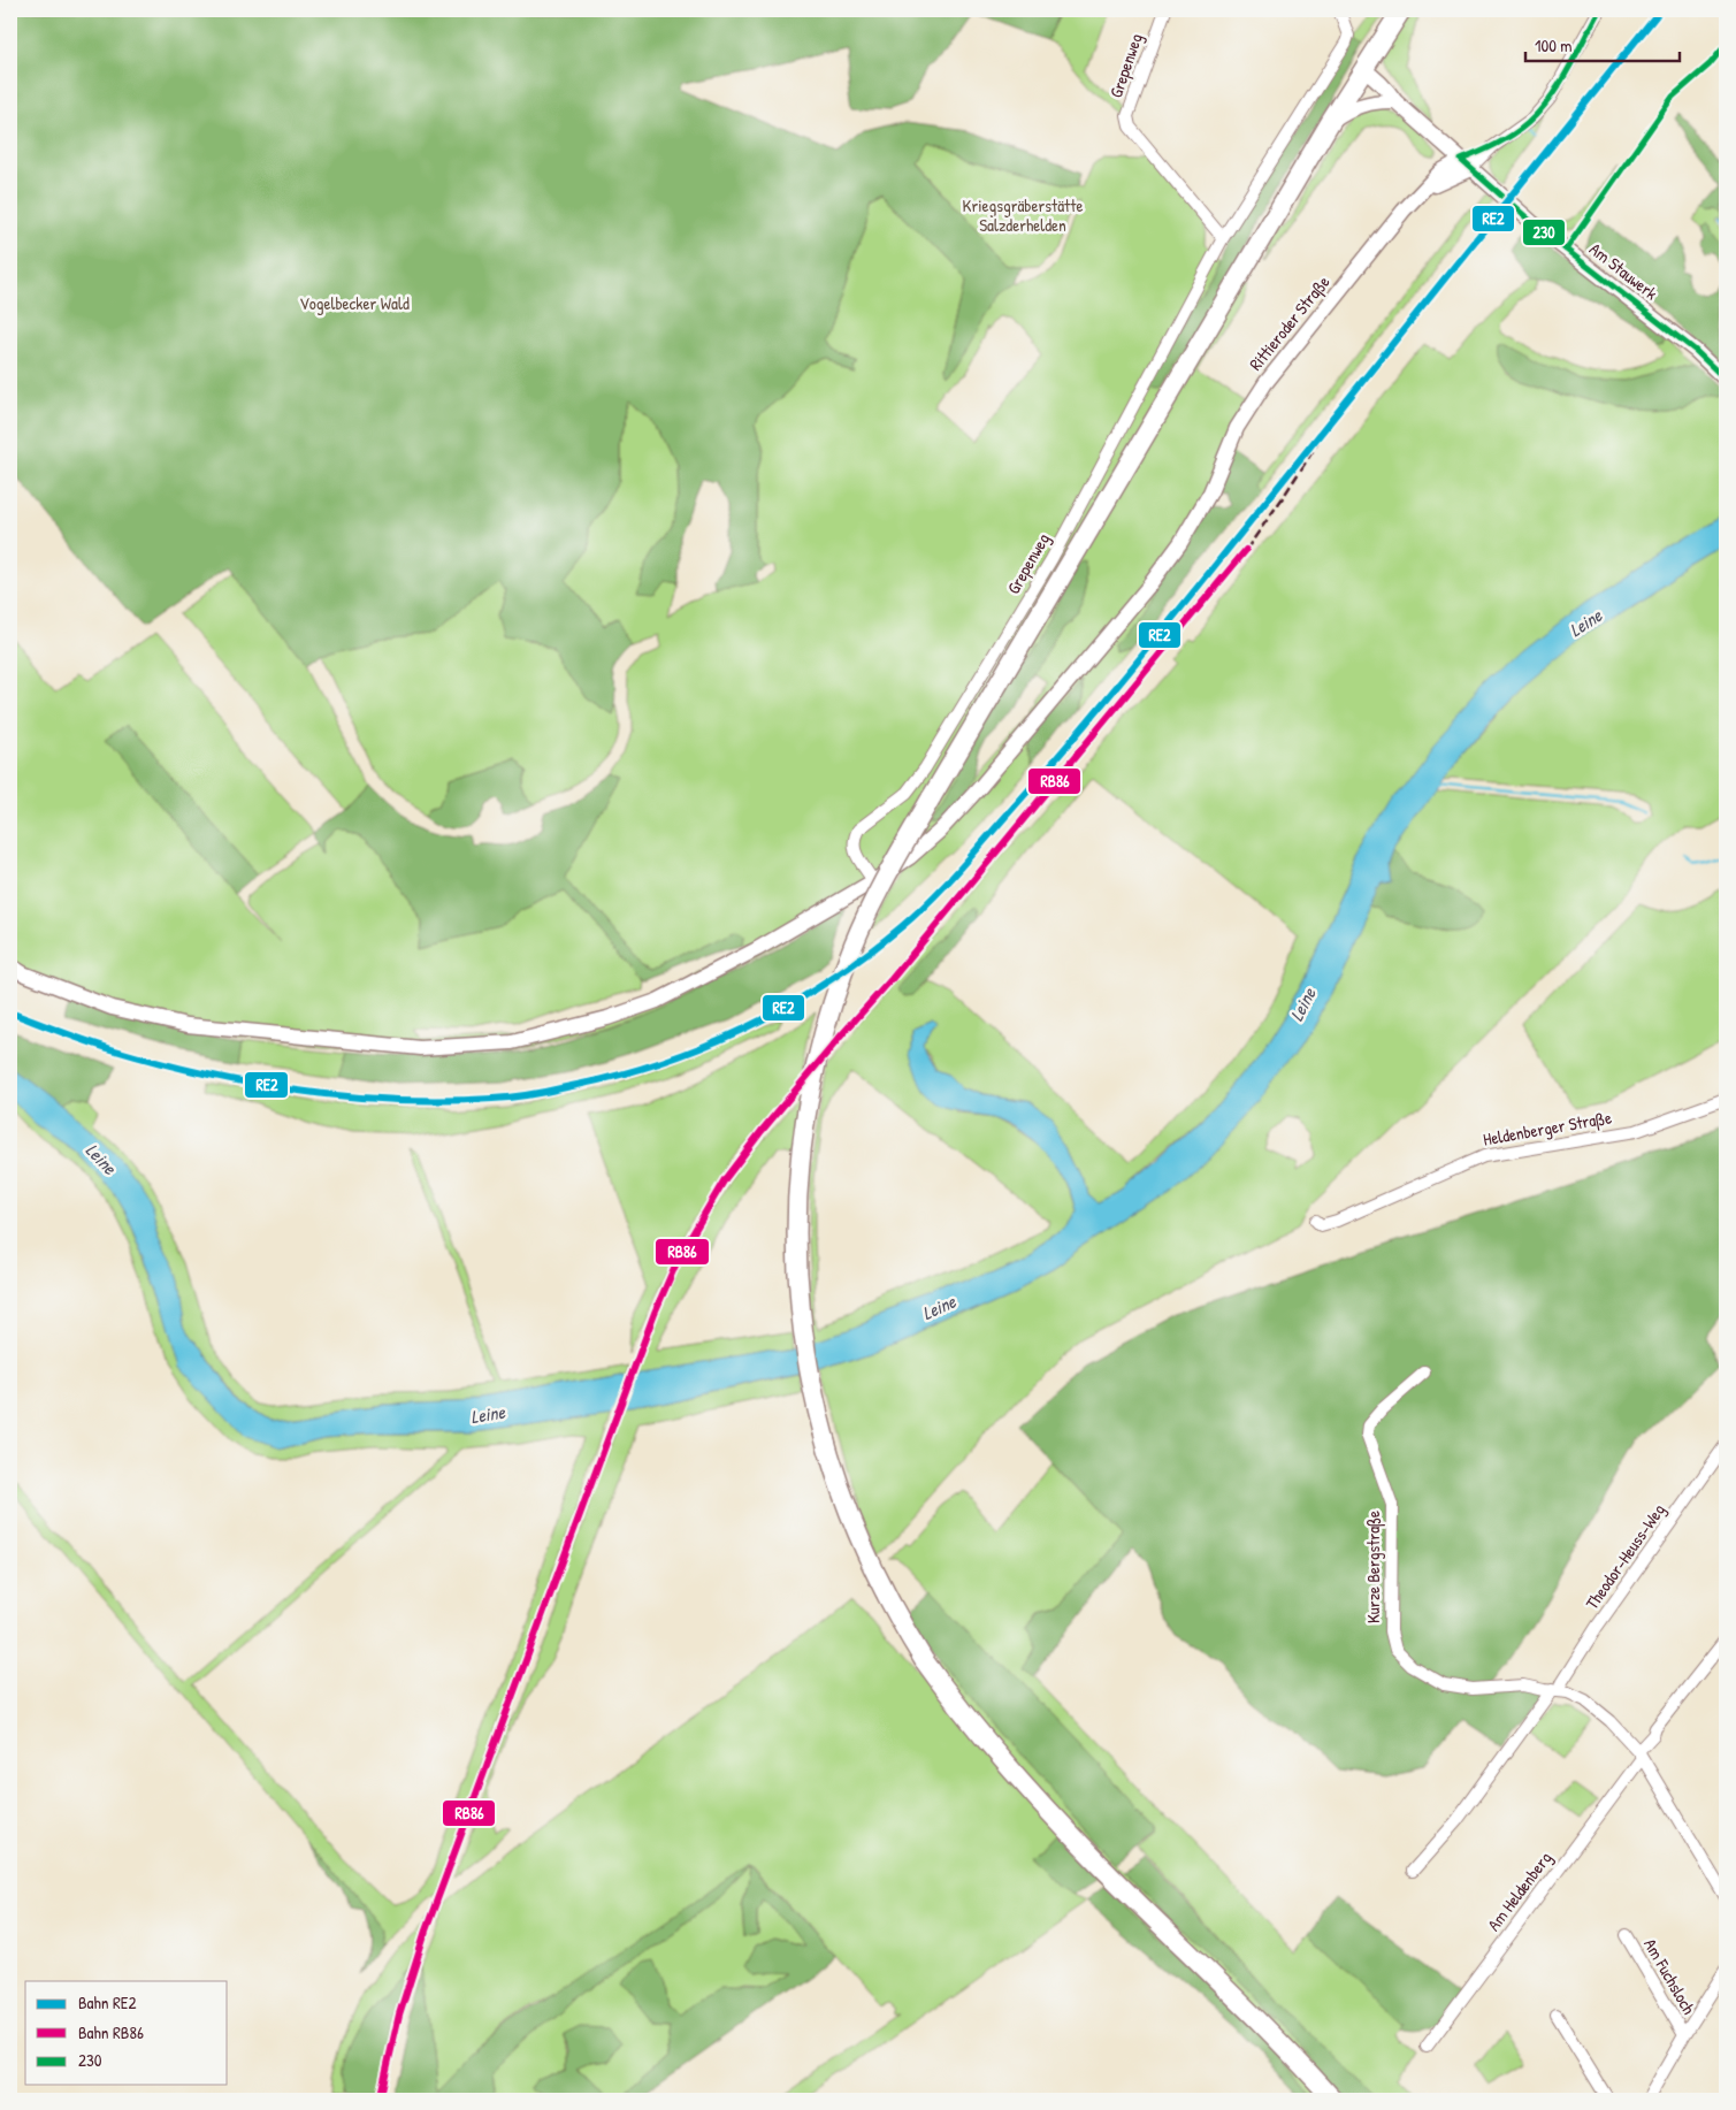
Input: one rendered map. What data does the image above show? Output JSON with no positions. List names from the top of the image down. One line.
{"streets":{"street":["Grepenweg","Am Stauwerk","Rittieroder Straße","Heldenberger Straße","Theodor-Heuss-Weg","Kurze Bergstraße","Am Heldenberg","Am Fuchsloch"]},"crossings":[["Grepenweg","Rittieroder Straße"],["Am Stauwerk","Rittieroder Straße"],["Theodor-Heuss-Weg","Kurze Bergstraße"],["Kurze Bergstraße","Am Heldenberg"]],"water":["Leine"],"parks":["Kriegsgräberstätte Salzderhelden","Vogelbecker Wald"],"lines":["rail line RE2","transit line 230","rail line RB86"],"legend":["Bahn RE2","Bahn RB86","230"],"scale_bar":"100 m"}
